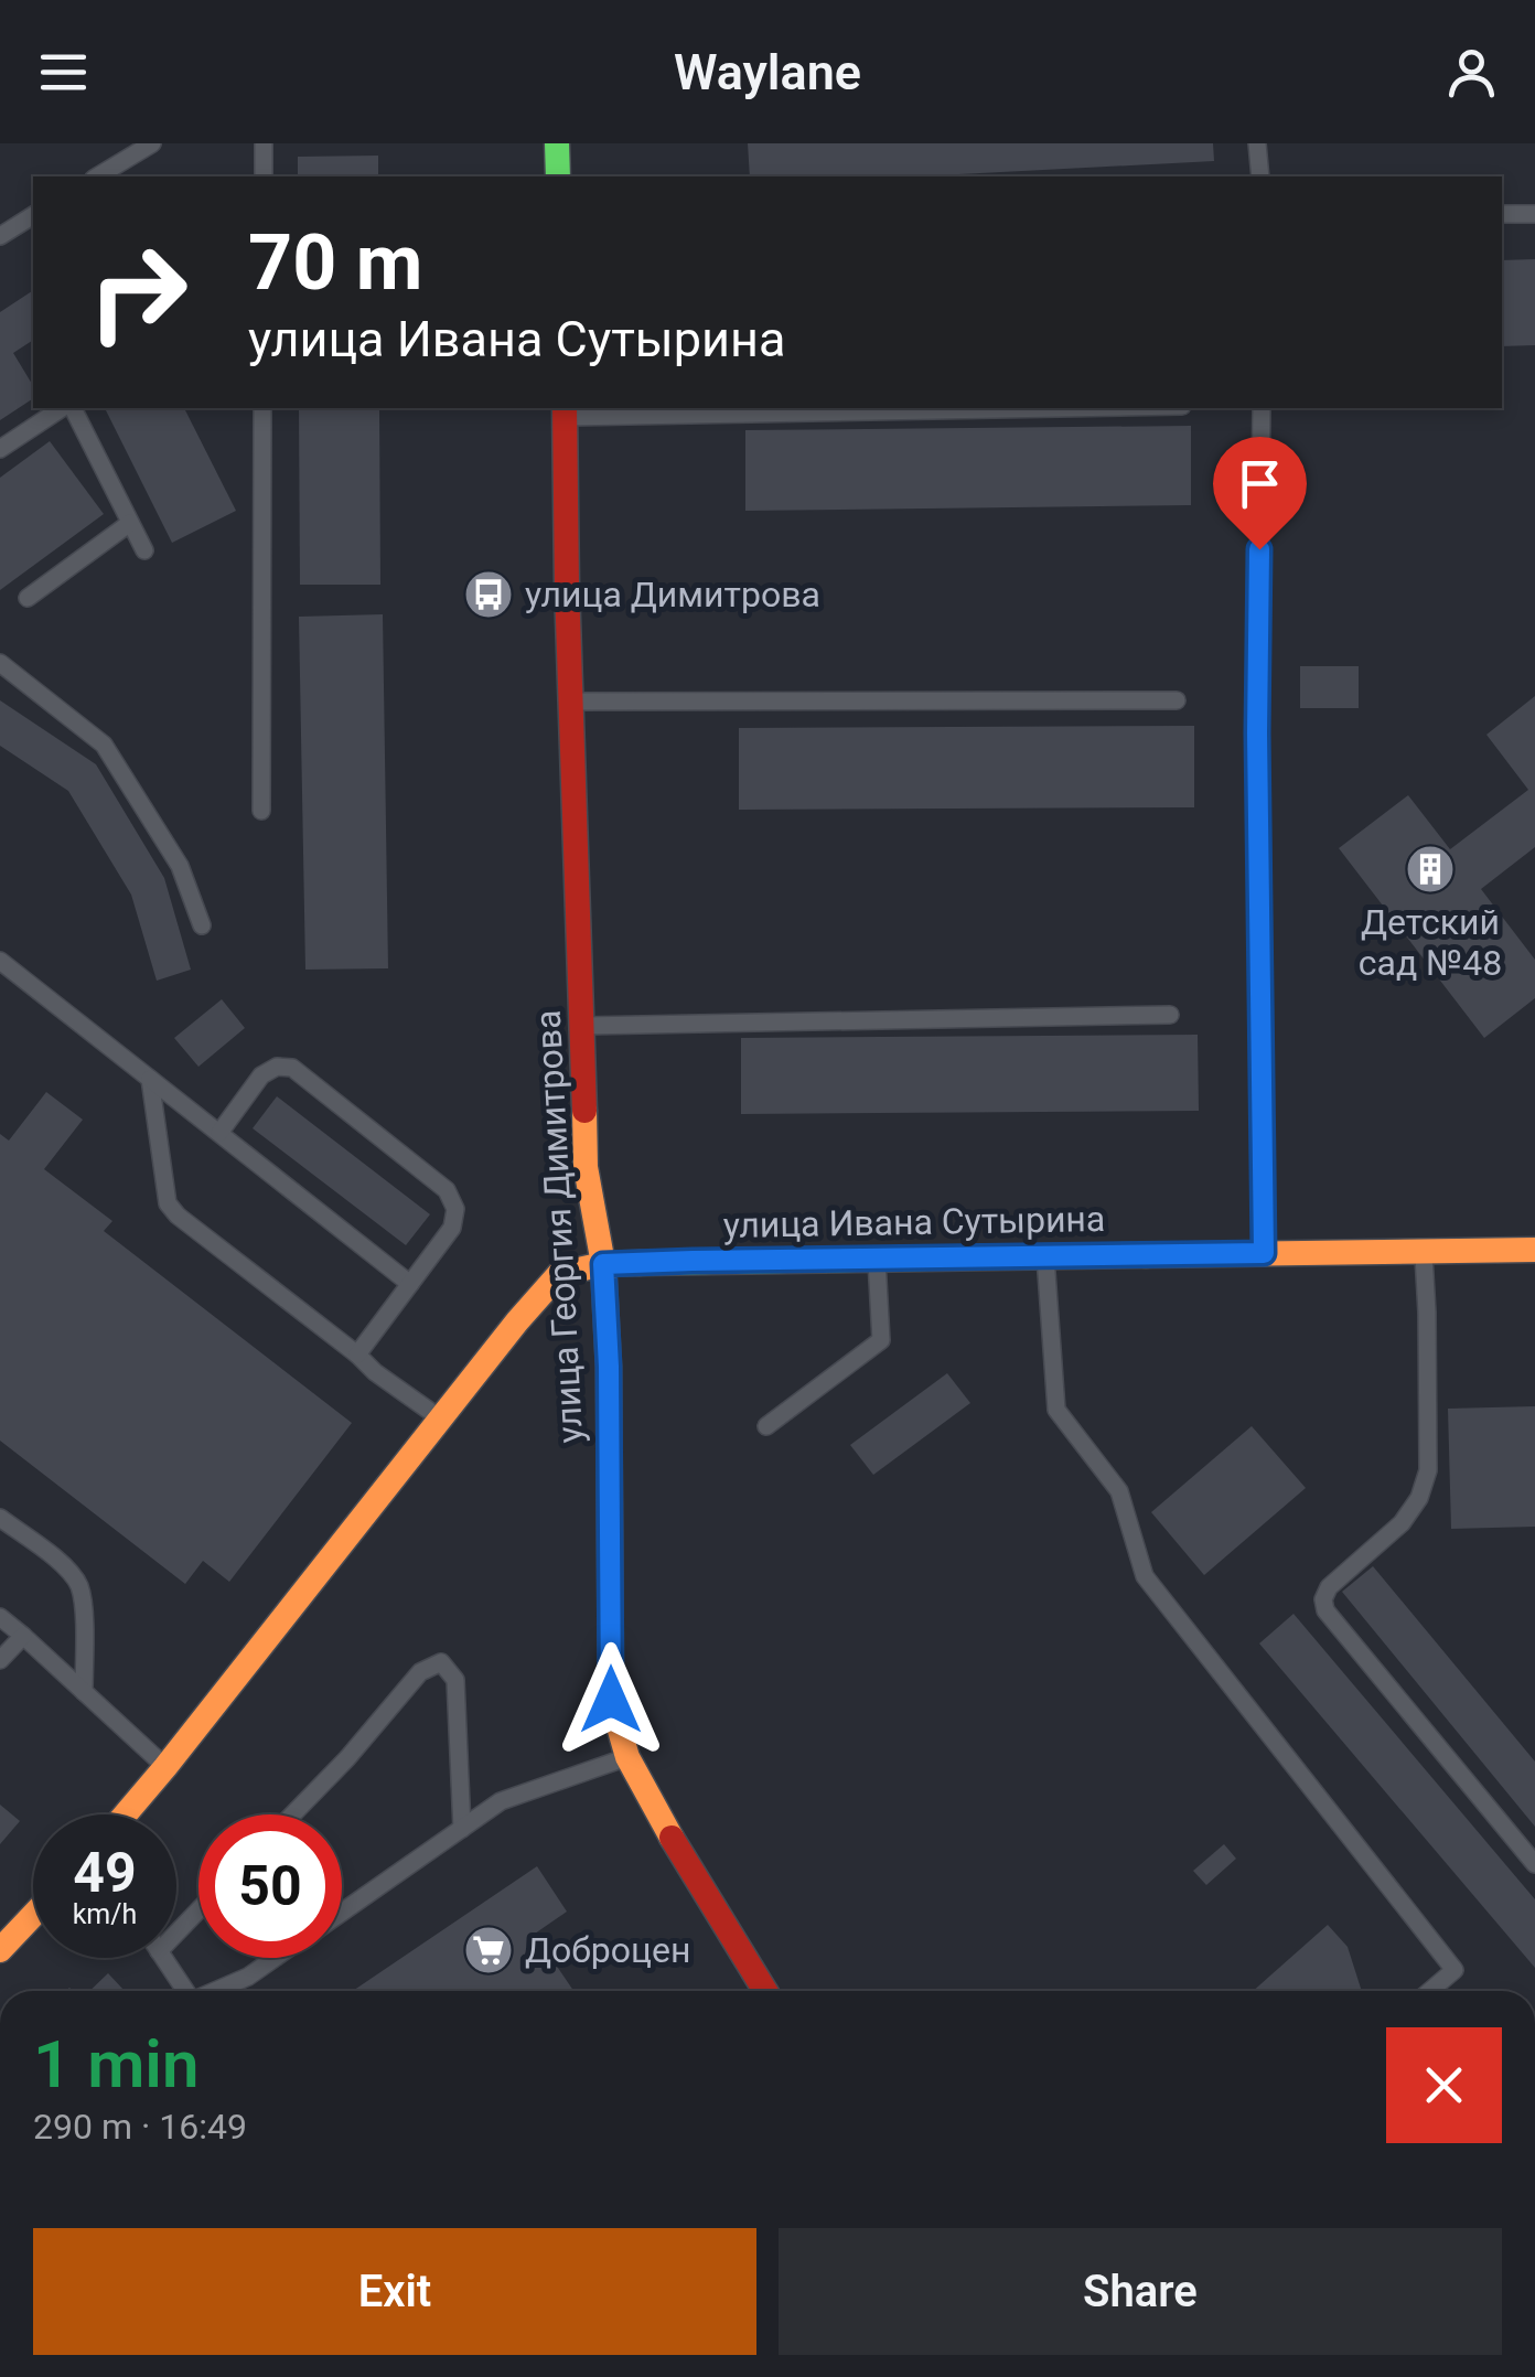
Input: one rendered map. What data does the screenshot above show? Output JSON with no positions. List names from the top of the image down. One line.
{"streets":{"main road":["улица Ивана Сутырина","улица Георгия Димитрова"]},"crossings":[["улица Ивана Сутырина","улица Георгия Димитрова"]],"places":{"bus stop":["улица Димитрова"],"building":["Детский сад №48"],"supermarket":["Доброцен"]},"page":{"header":"Waylane","turn":["70 m","улица Ивана Сутырина"],"speed":"49 km/h","limit":"50","heading":["1 min","290 m · 16:49"],"buttons":["Exit","Share"]}}
